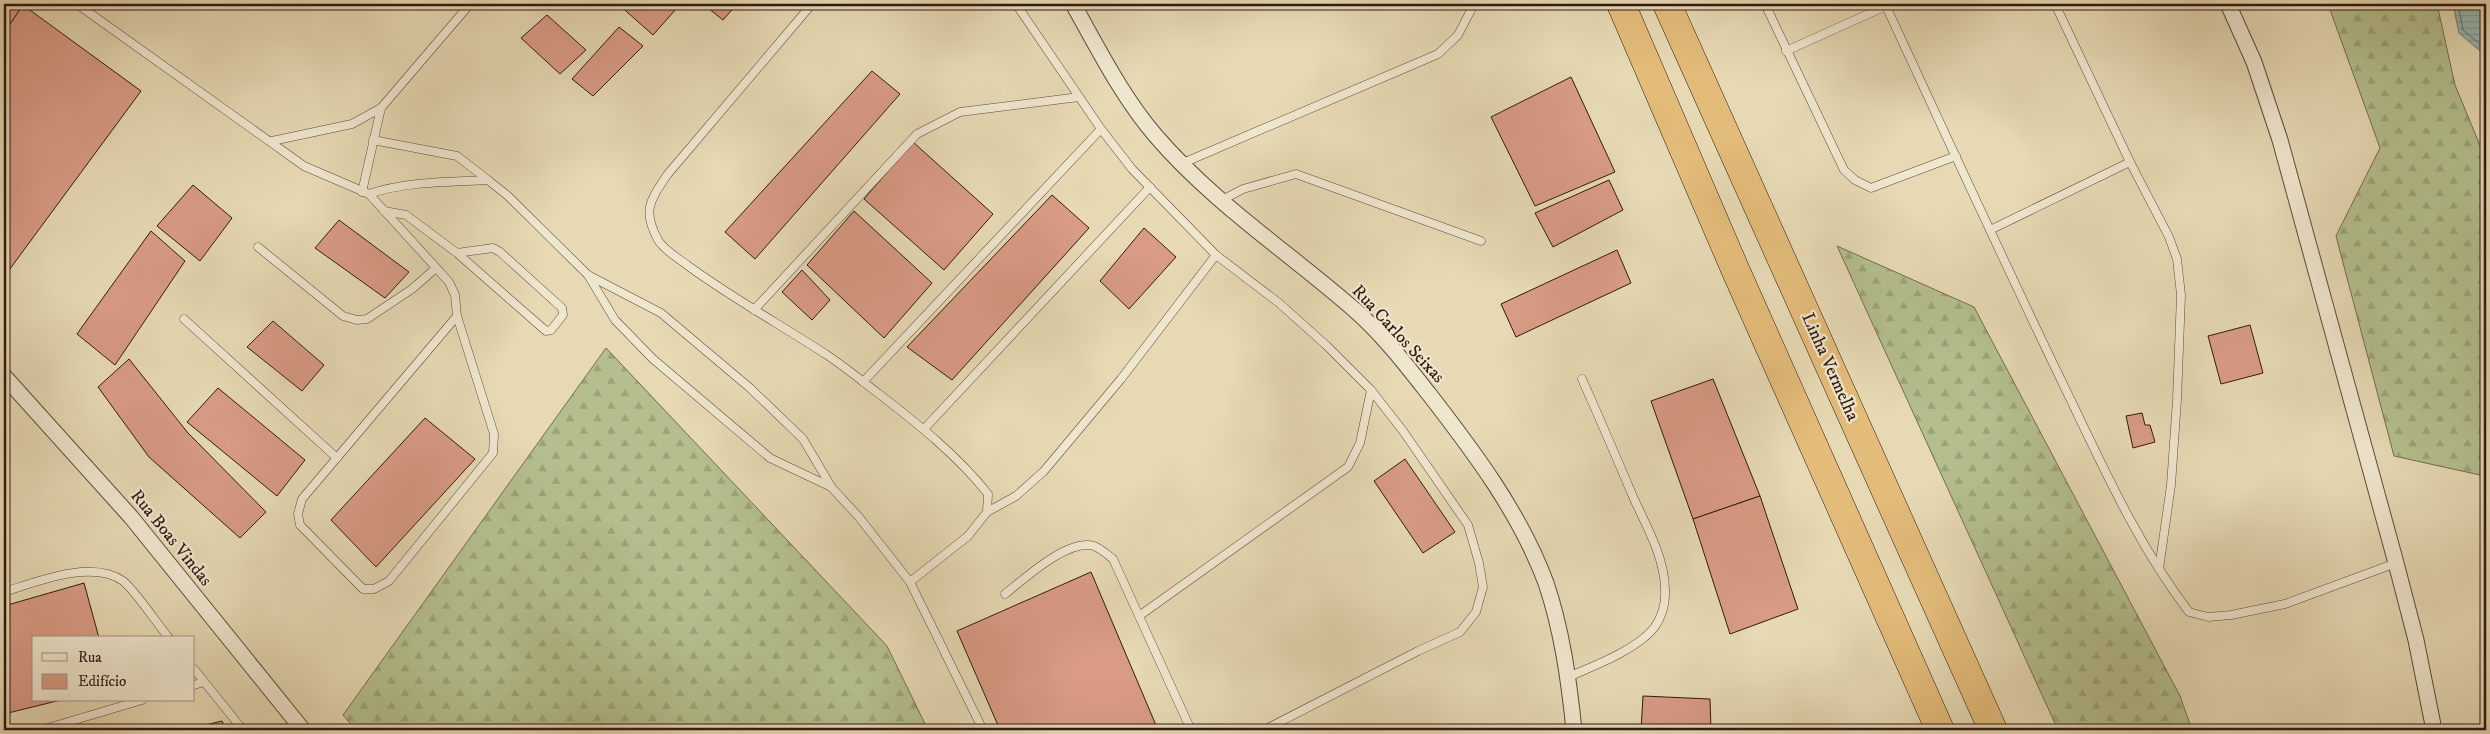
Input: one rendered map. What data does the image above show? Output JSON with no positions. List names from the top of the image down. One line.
{"streets":{"highway":["Linha Vermelha"],"street":["Rua Carlos Seixas","Rua Boas Vindas"]},"legend":["Rua","Edifício"]}
